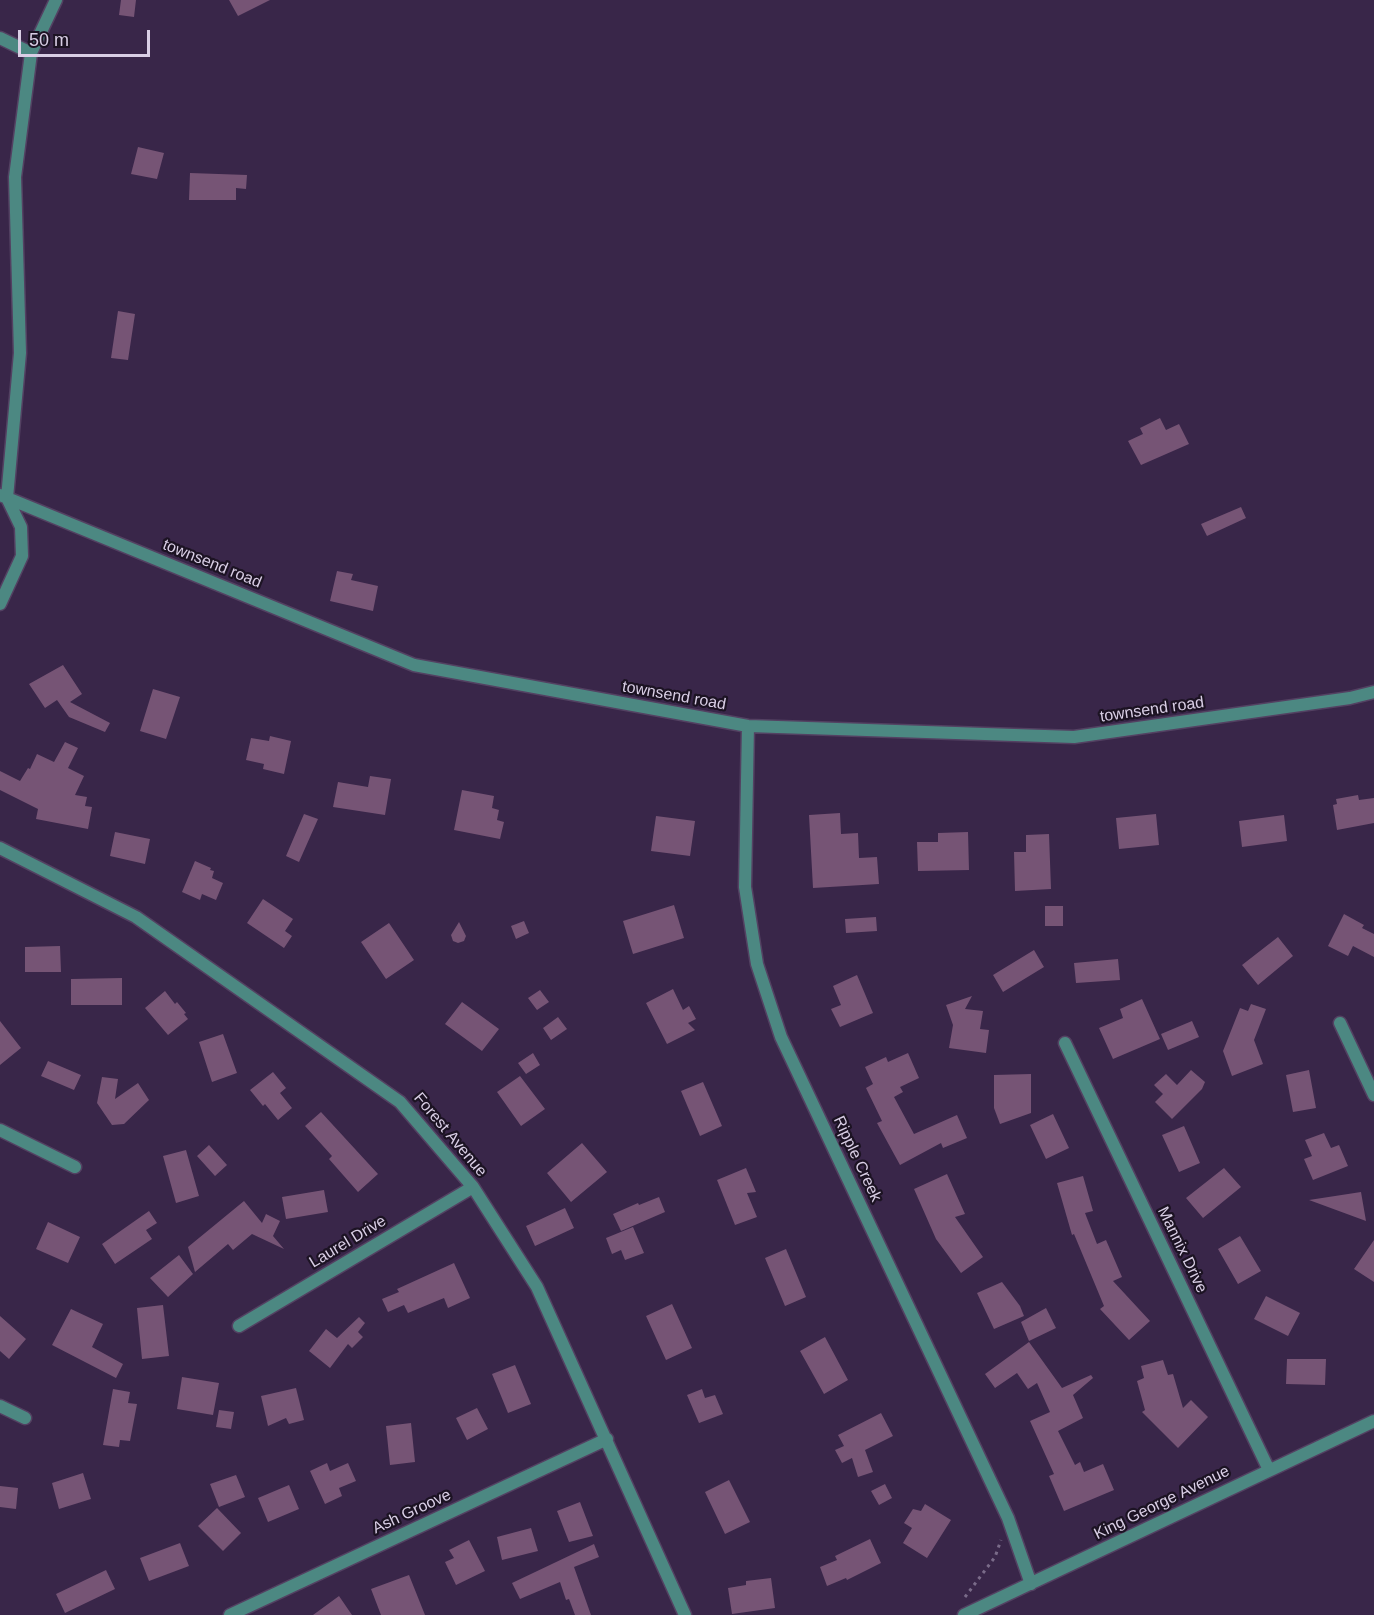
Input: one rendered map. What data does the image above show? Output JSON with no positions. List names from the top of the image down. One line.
{"streets":{"street":["townsend road","Forest Avenue","Ripple Creek","Laurel Drive","Mannix Drive","King George Avenue","Ash Groove"]},"crossings":[["townsend road","Ripple Creek"],["Forest Avenue","Laurel Drive"],["Forest Avenue","Ash Groove"],["Ripple Creek","King George Avenue"],["Mannix Drive","King George Avenue"]],"scale_bar":"50 m"}
